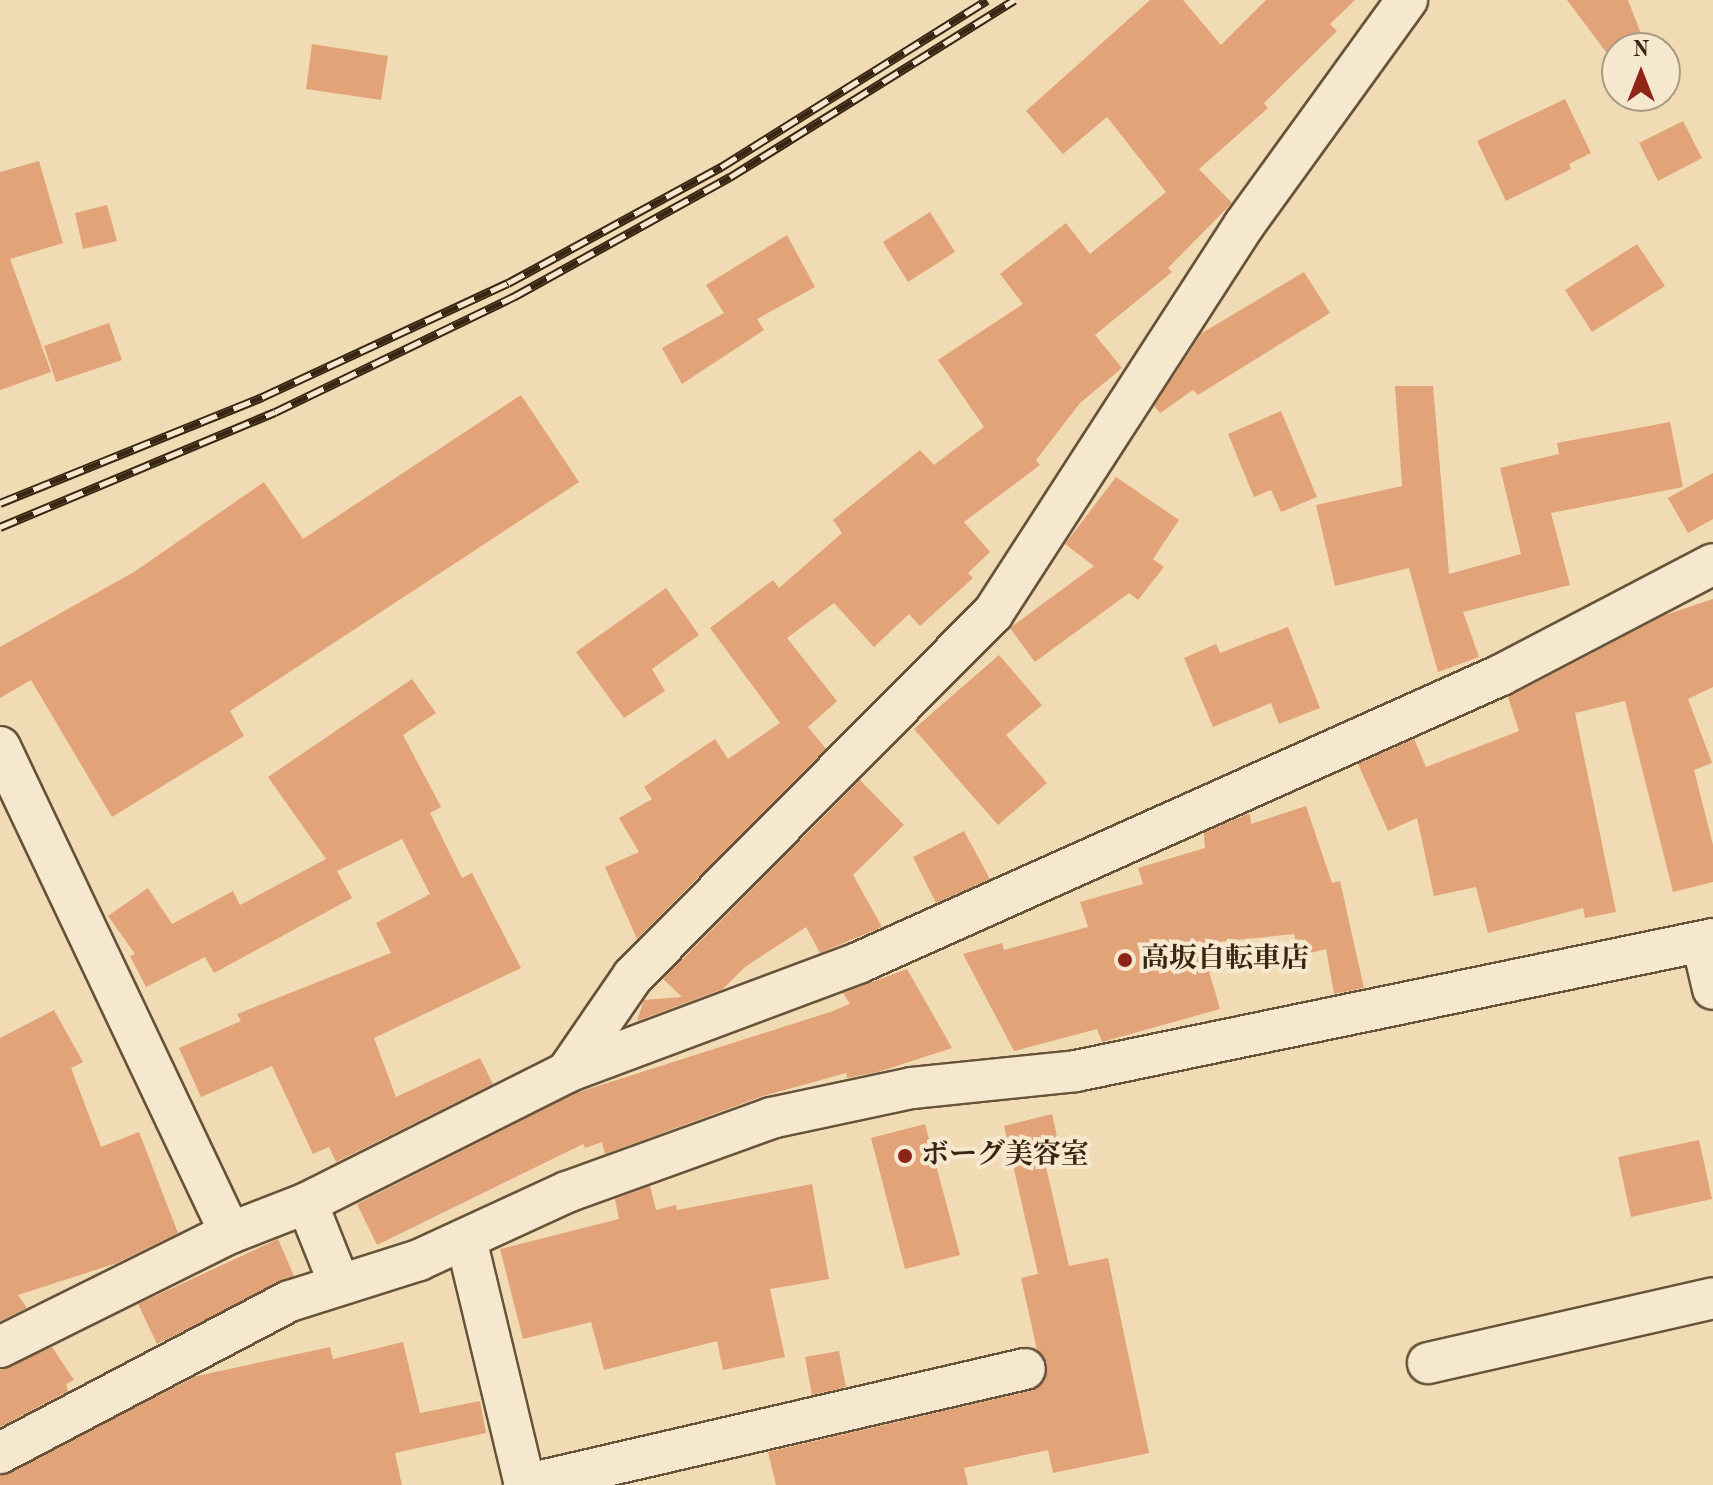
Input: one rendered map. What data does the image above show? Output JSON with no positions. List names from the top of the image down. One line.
{"places":["高坂自転車店","ボーグ美容室"],"north":"top"}
